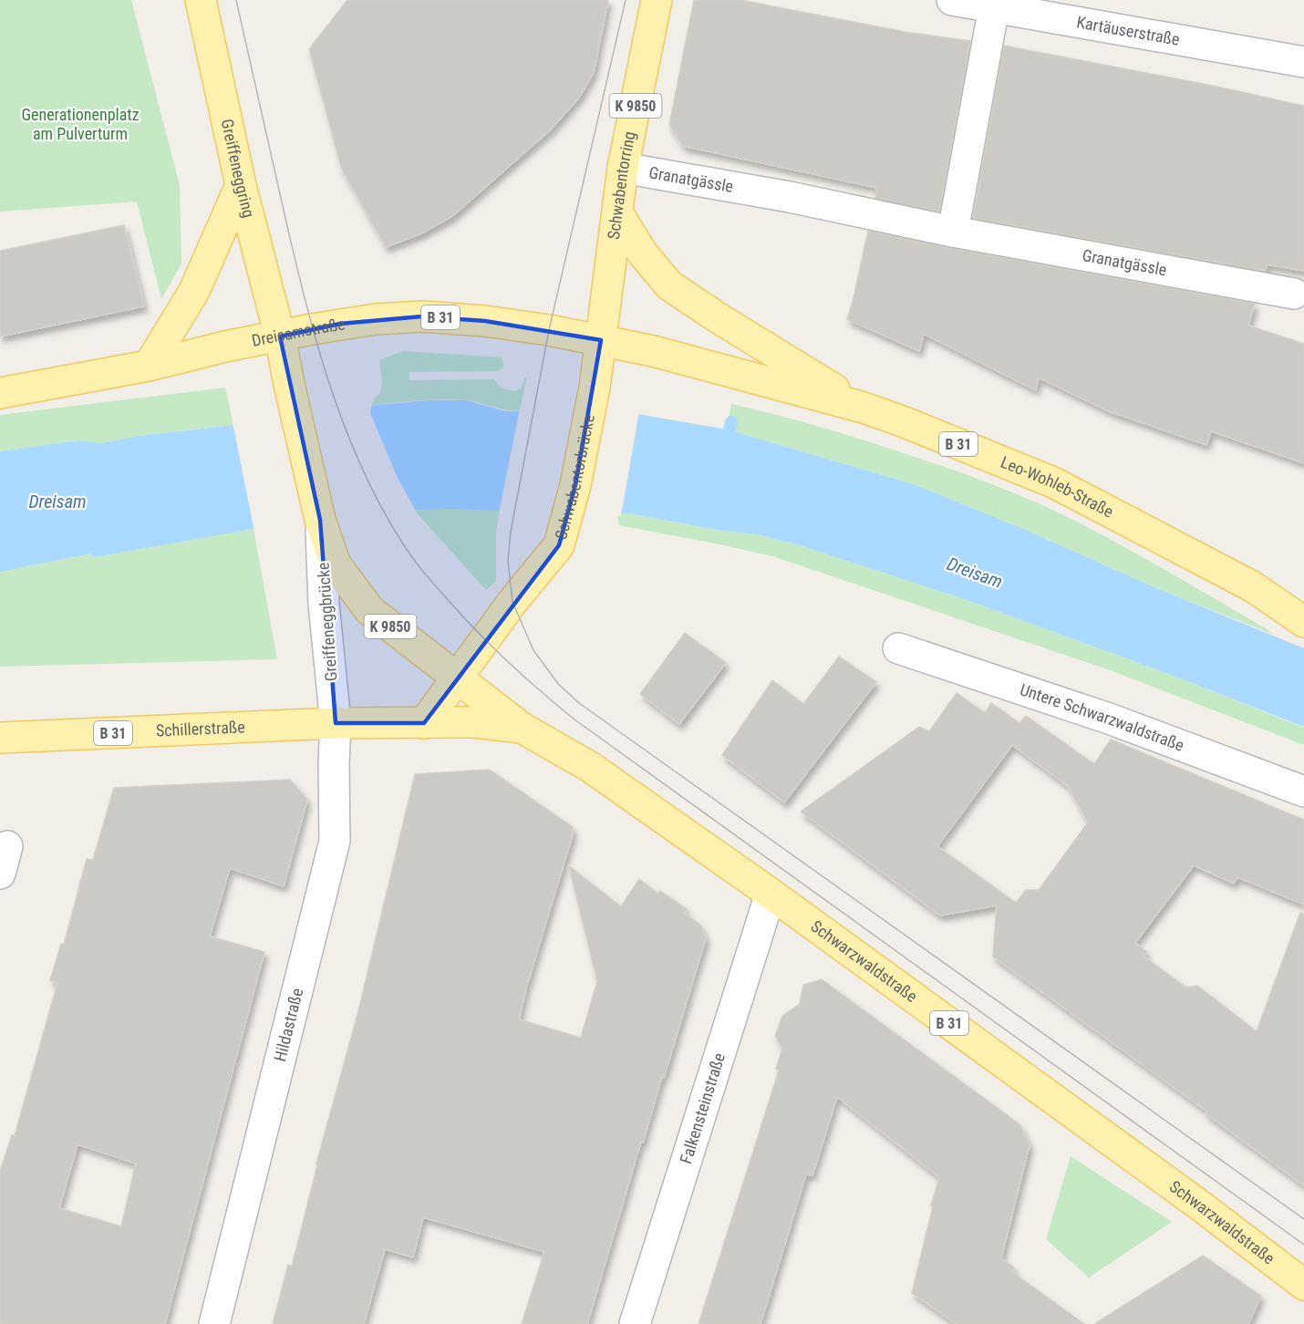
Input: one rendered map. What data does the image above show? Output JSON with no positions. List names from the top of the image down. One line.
{"streets":{"main road":["K 9850","Greiffeneggring","Schwabentorring","B 31","Dreisamstraße","Schwabentorbrücke","Leo-Wohleb-Straße","Greiffeneggbrücke","Schillerstraße","Schwarzwaldstraße"],"street":["Kartäuserstraße","Granatgässle","Untere Schwarzwaldstraße","Hildastraße","Falkensteinstraße"]},"crossings":[["Greiffeneggring","Dreisamstraße"],["Greiffeneggring","Greiffeneggbrücke"],["Granatgässle","Schwabentorring"],["Schwabentorring","Dreisamstraße"],["Schwabentorring","Schwabentorbrücke"],["Schwabentorring","Leo-Wohleb-Straße"],["Dreisamstraße","Schwabentorbrücke"],["Dreisamstraße","Leo-Wohleb-Straße"],["Dreisamstraße","Greiffeneggbrücke"],["Schwabentorbrücke","Leo-Wohleb-Straße"],["Schwabentorbrücke","Greiffeneggbrücke"],["Schwabentorbrücke","Schwarzwaldstraße"],["Greiffeneggbrücke","Schillerstraße"],["Greiffeneggbrücke","Schwarzwaldstraße"],["Greiffeneggbrücke","Hildastraße"],["Schillerstraße","Schwarzwaldstraße"],["Schillerstraße","Hildastraße"],["Schwarzwaldstraße","Hildastraße"],["Schwarzwaldstraße","Falkensteinstraße"]],"water":["Dreisam"],"parks":["Generationenplatz am Pulverturm"]}
